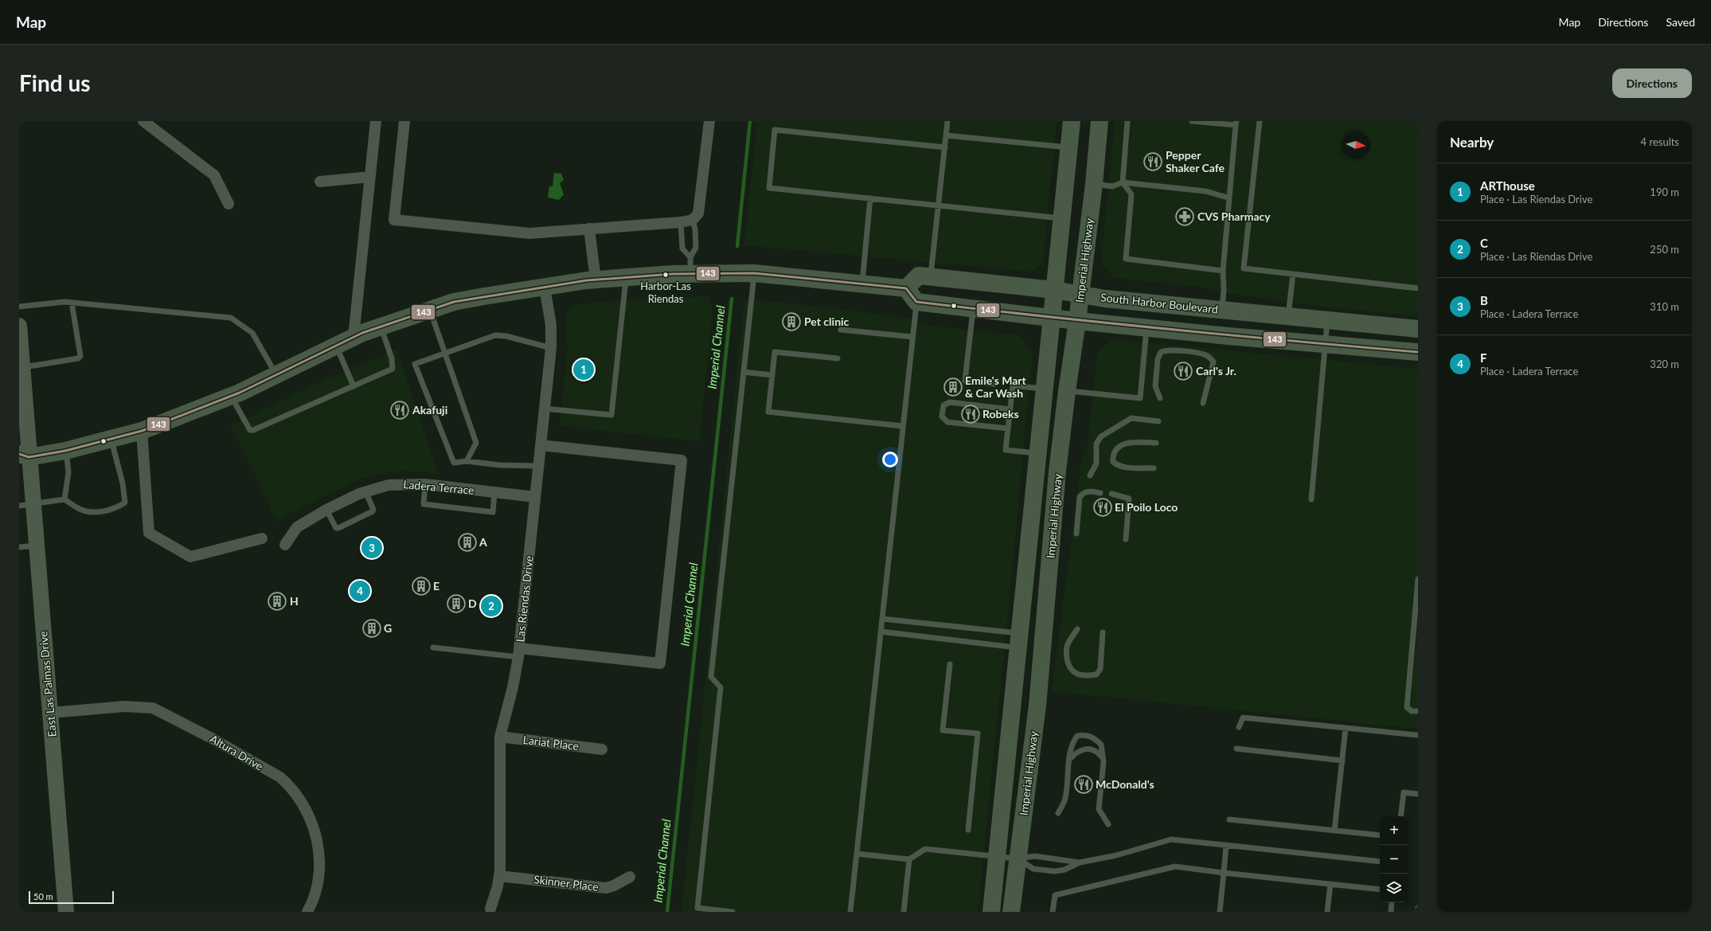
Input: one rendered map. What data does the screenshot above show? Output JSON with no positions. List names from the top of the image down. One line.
{"streets":{"main road":["Imperial Highway","South Harbor Boulevard"],"street":["Ladera Terrace","Las Riendas Drive","East Las Palmas Drive","Lariat Place","Altura Drive","Skinner Place"]},"crossings":[["Imperial Highway","South Harbor Boulevard"],["Ladera Terrace","Las Riendas Drive"],["Las Riendas Drive","Lariat Place"],["Las Riendas Drive","Skinner Place"],["East Las Palmas Drive","Altura Drive"]],"water":["Imperial Channel"],"places":{"restaurant":["Pepper Shaker Cafe","Carl's Jr.","Akafuji","Robeks","El Poilo Loco","McDonald's"],"pharmacy":["CVS Pharmacy"],"other":["Harbor-Las Riendas"],"building":["Pet clinic","Emile's Mart & Car Wash","A","E","H","D","G"]},"lines":["transit line 143"],"scale_bar":"50 m","north":"right","page":{"header":"Map","nav":["Map","Directions","Saved"],"buttons":"Directions","title":"Find us","heading":["Nearby","4 results"],"list":[{"mark":"1","name":"ARThouse","note":"Place · Las Riendas Drive","value":"190 m"},{"mark":"2","name":"C","note":"Place · Las Riendas Drive","value":"250 m"},{"mark":"3","name":"B","note":"Place · Ladera Terrace","value":"310 m"},{"mark":"4","name":"F","note":"Place · Ladera Terrace","value":"320 m"}],"pins":["1","3","4","2"],"map_buttons":["+","−"],"scale":"50 m"}}
